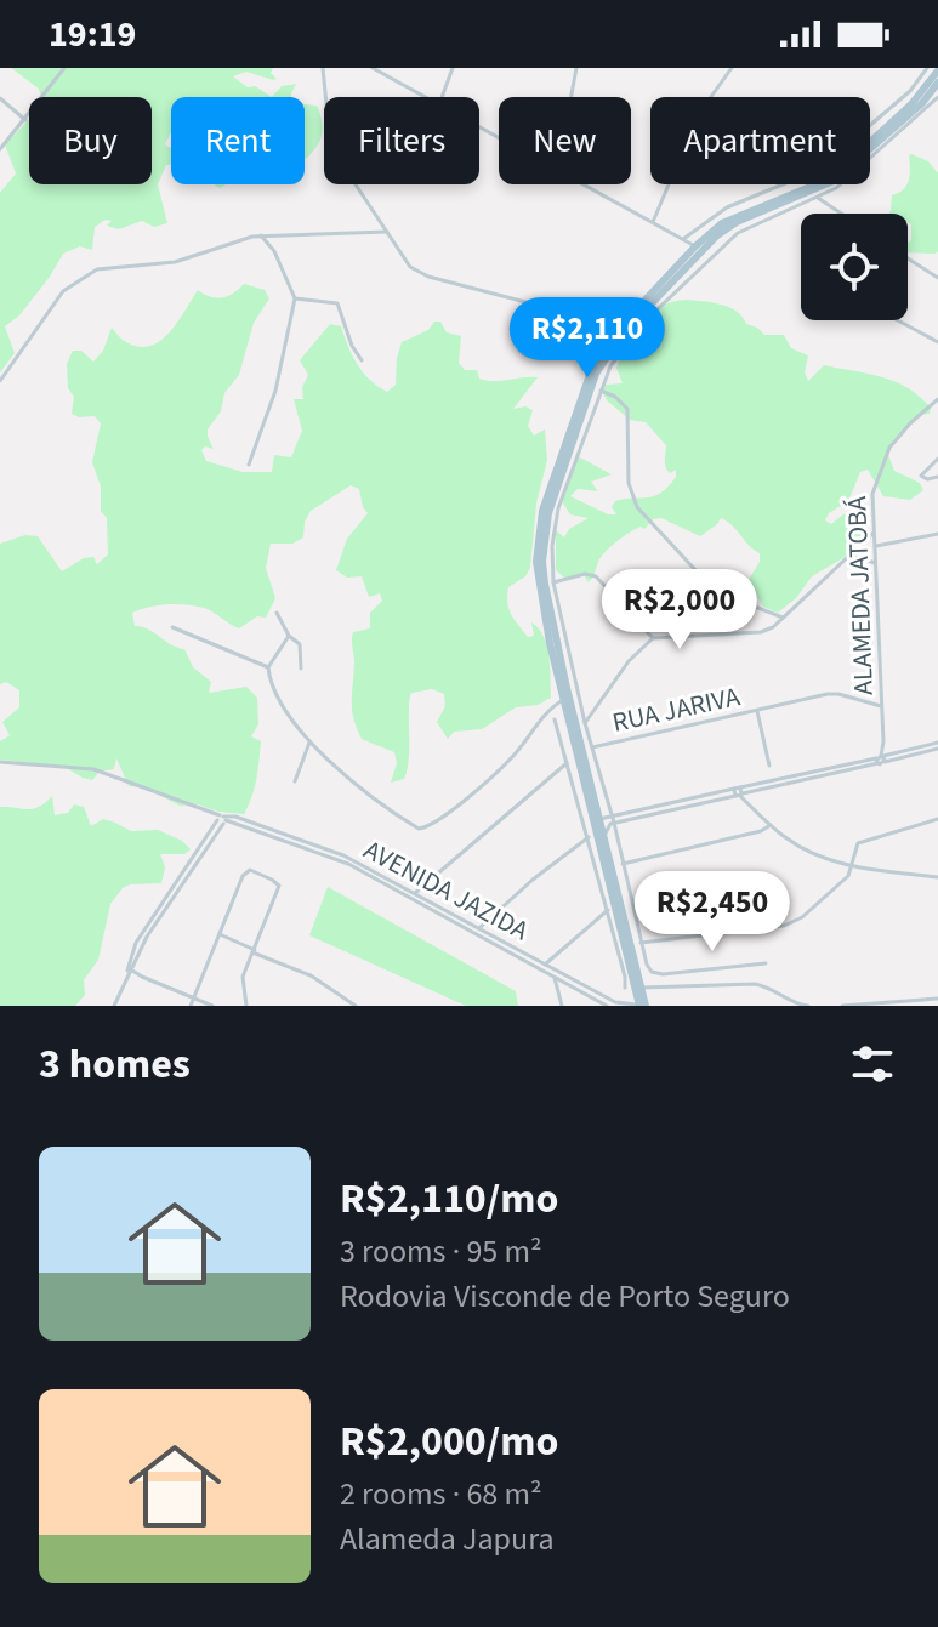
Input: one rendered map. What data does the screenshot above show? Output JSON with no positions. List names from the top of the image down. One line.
{"streets":{"street":["ALAMEDA JATOBÁ","RUA JARIVA","AVENIDA JAZIDA"]},"crossings":[["ALAMEDA JATOBÁ","RUA JARIVA"]],"page":{"status":"19:19","chip":["Buy","Rent","Filters","New","Apartment"],"price":["R$2,110","R$2,000","R$2,450"],"heading":"3 homes","list":[{"name":"R$2,110/mo","note":"3 rooms · 95 m² · Rodovia Visconde de Porto Seguro"},{"name":"R$2,000/mo","note":"2 rooms · 68 m² · Alameda Japura"}]}}
